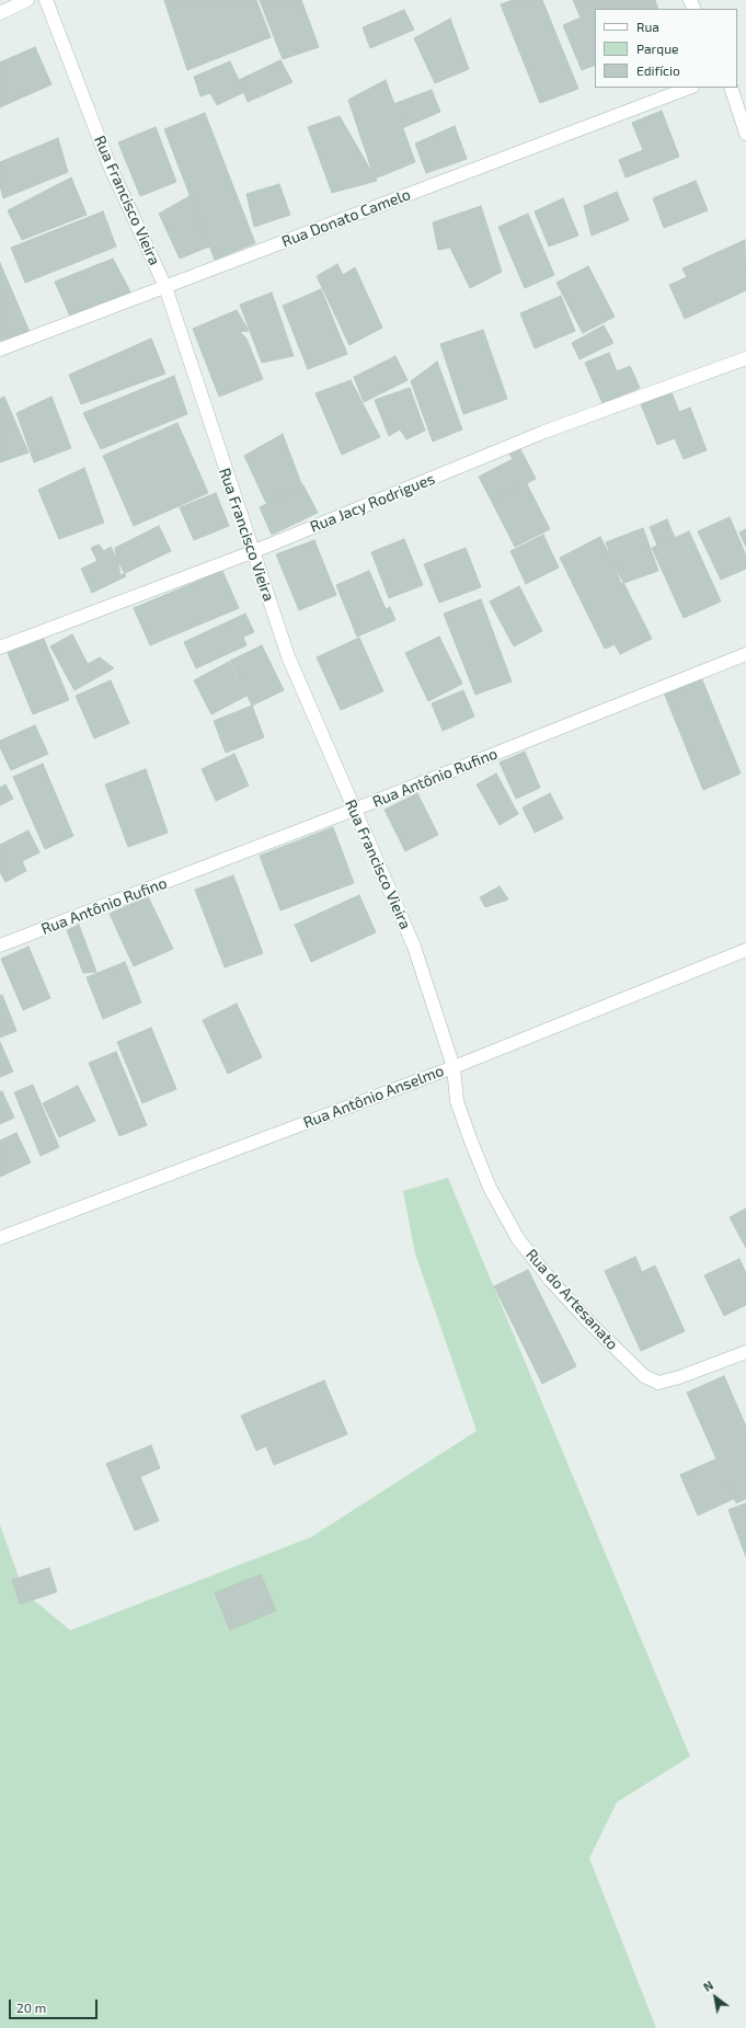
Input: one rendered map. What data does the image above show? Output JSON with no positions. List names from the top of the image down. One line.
{"streets":{"street":["Rua Francisco Vieira","Rua Donato Camelo","Rua Jacy Rodrigues","Rua Antônio Rufino","Rua Antônio Anselmo","Rua do Artesanato"]},"crossings":[["Rua Francisco Vieira","Rua Donato Camelo"],["Rua Francisco Vieira","Rua Jacy Rodrigues"],["Rua Francisco Vieira","Rua Antônio Rufino"],["Rua Francisco Vieira","Rua Antônio Anselmo"],["Rua Francisco Vieira","Rua do Artesanato"],["Rua Antônio Anselmo","Rua do Artesanato"]],"legend":["Rua","Parque","Edifício"],"scale_bar":"20 m","north":"top left"}
